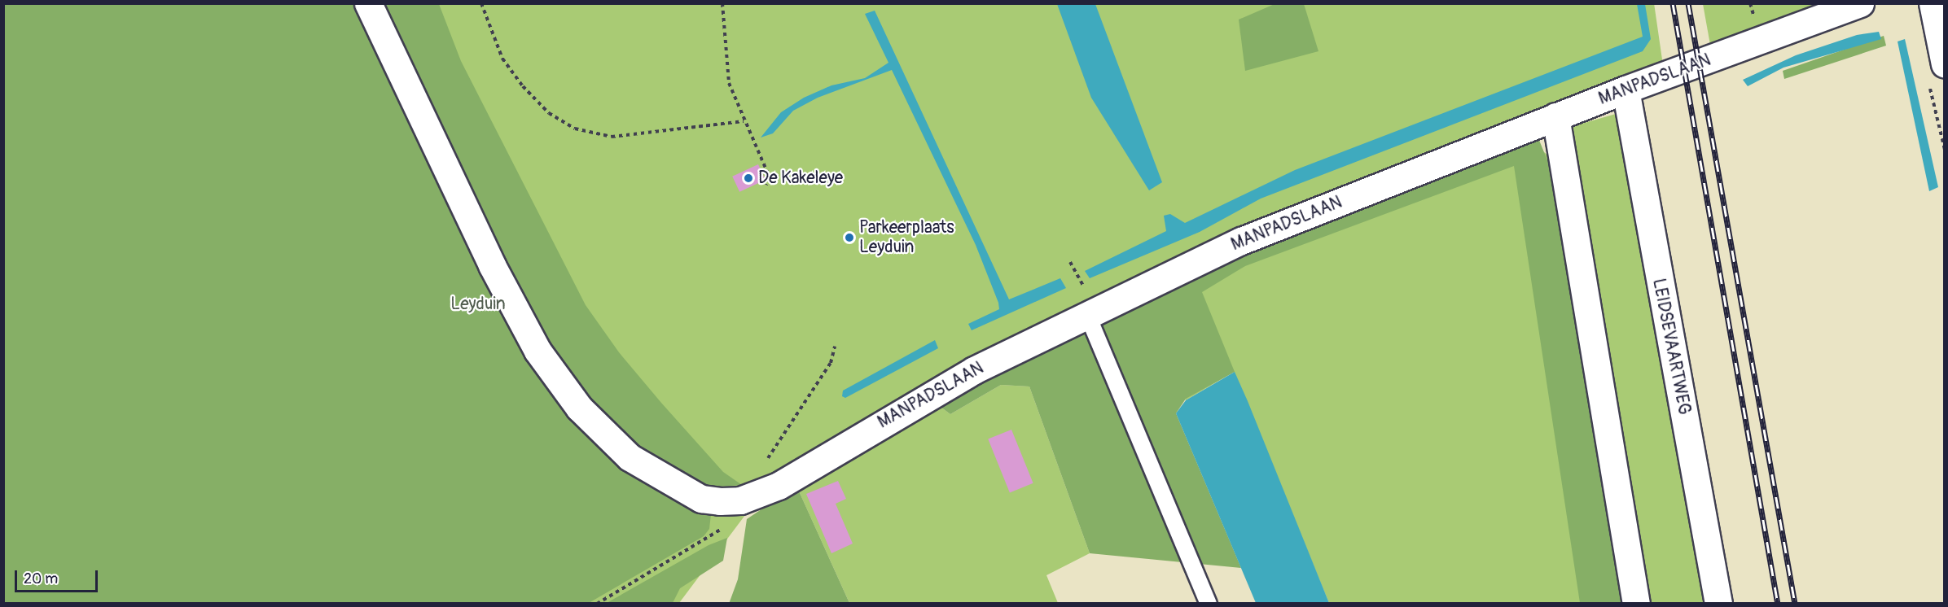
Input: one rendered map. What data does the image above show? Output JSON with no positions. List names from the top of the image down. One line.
{"streets":{"street":["MANPADSLAAN","LEIDSEVAARTWEG"]},"crossings":[["MANPADSLAAN","LEIDSEVAARTWEG"]],"parks":["Leyduin"],"places":["De Kakeleye","Parkeerplaats Leyduin"],"scale_bar":"20 m"}
